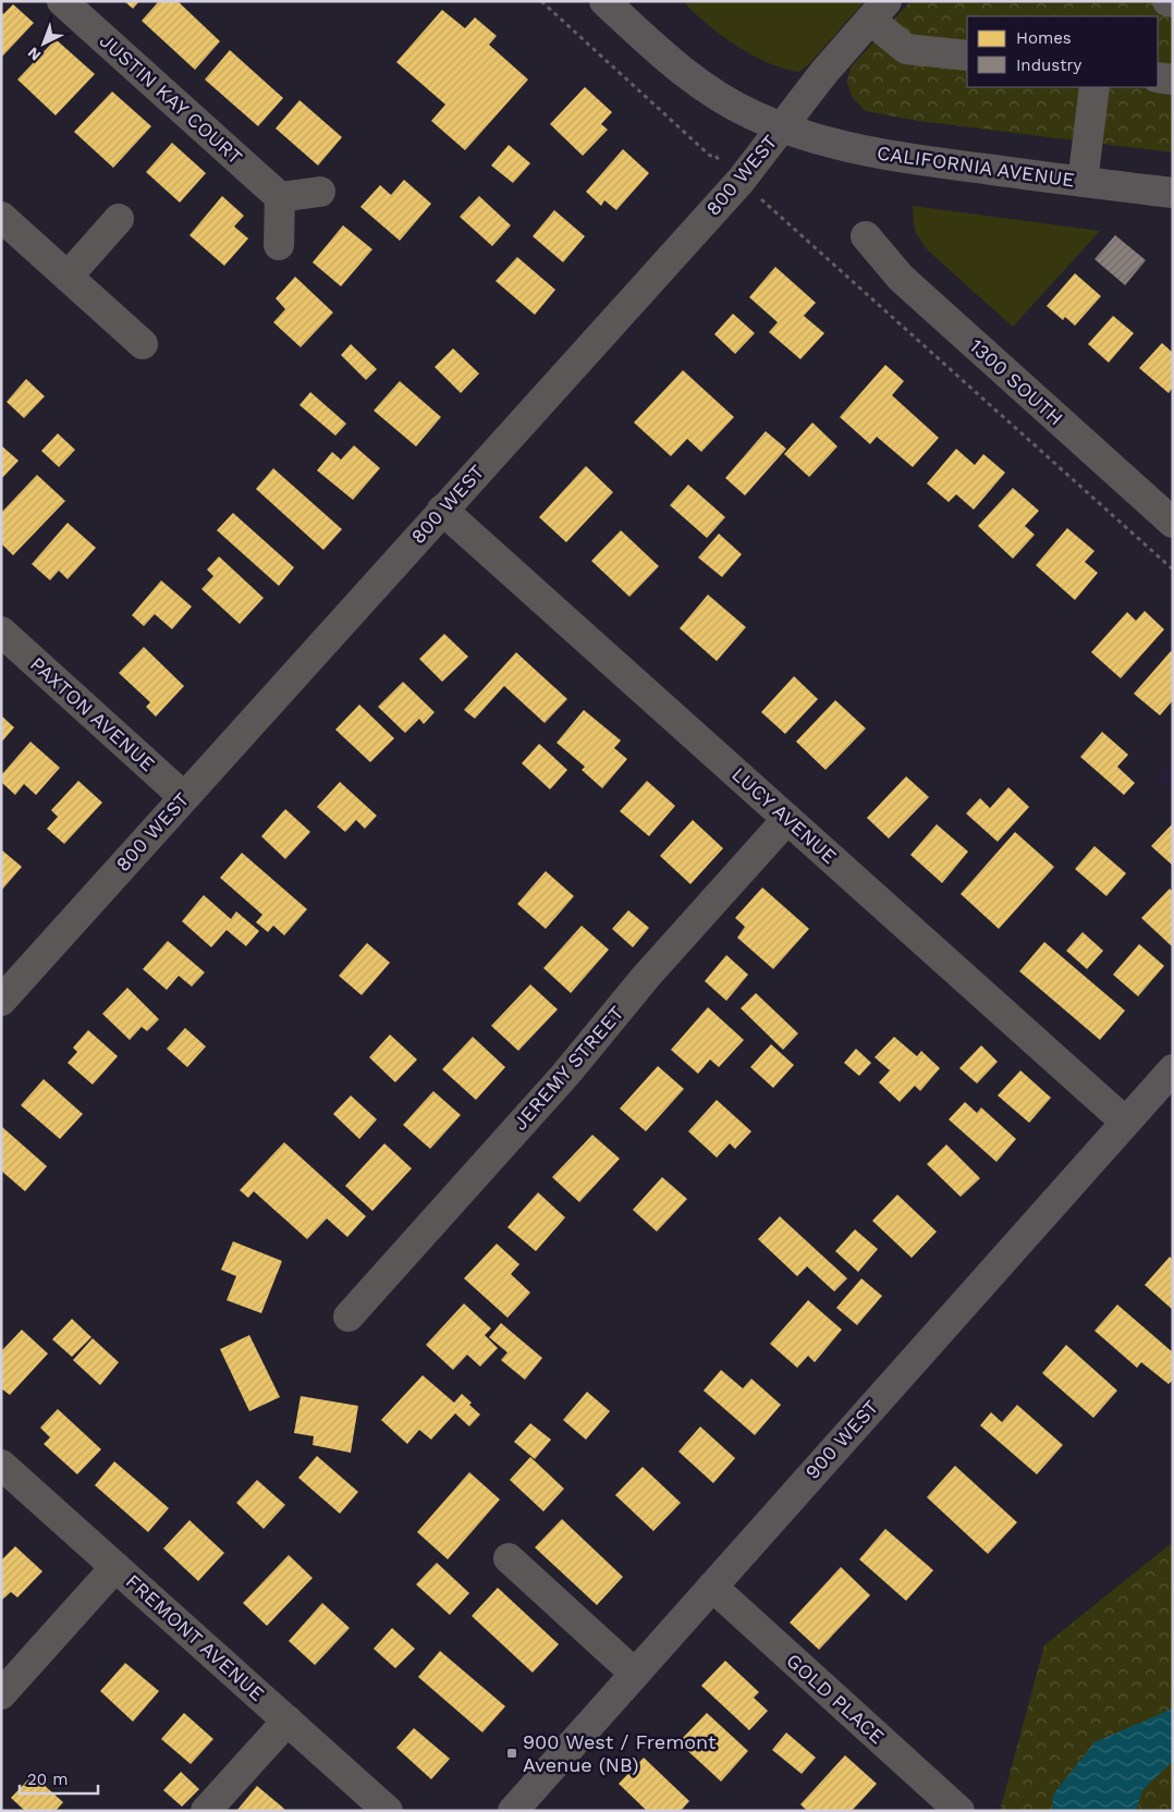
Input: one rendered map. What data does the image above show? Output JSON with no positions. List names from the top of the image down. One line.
{"streets":{"main road":["CALIFORNIA AVENUE","900 WEST"],"street":["JUSTIN KAY COURT","800 WEST","1300 SOUTH","PAXTON AVENUE","LUCY AVENUE","JEREMY STREET","FREMONT AVENUE","GOLD PLACE"]},"crossings":[["CALIFORNIA AVENUE","800 WEST"],["800 WEST","PAXTON AVENUE"],["800 WEST","LUCY AVENUE"],["LUCY AVENUE","JEREMY STREET"],["LUCY AVENUE","900 WEST"],["900 WEST","GOLD PLACE"]],"places":{"transit":["900 West / Fremont Avenue (NB)"]},"legend":["Homes","Industry"],"scale_bar":"20 m","north":"bottom left"}
